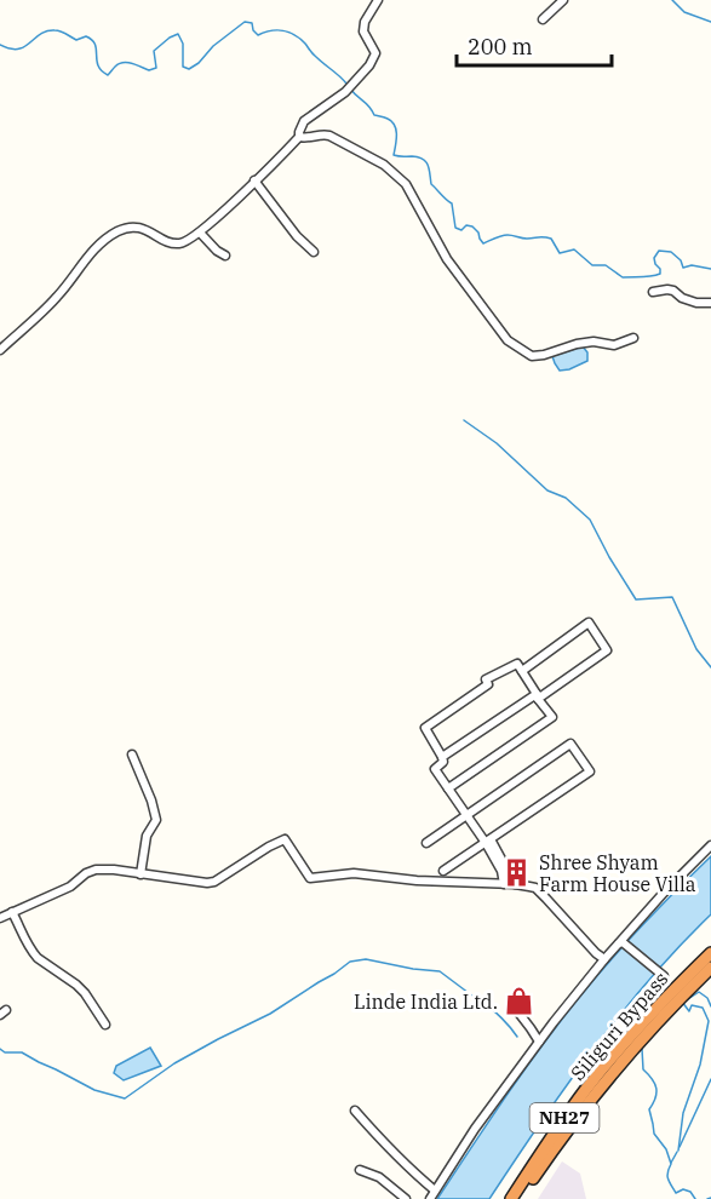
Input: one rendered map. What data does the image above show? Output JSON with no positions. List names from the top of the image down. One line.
{"streets":{"highway":["Siliguri Bypass","NH27"]},"crossings":[["Siliguri Bypass","NH27"]],"places":{"building":["Shree Shyam Farm House Villa"],"shop":["Linde India Ltd."]},"scale_bar":"200 m"}
